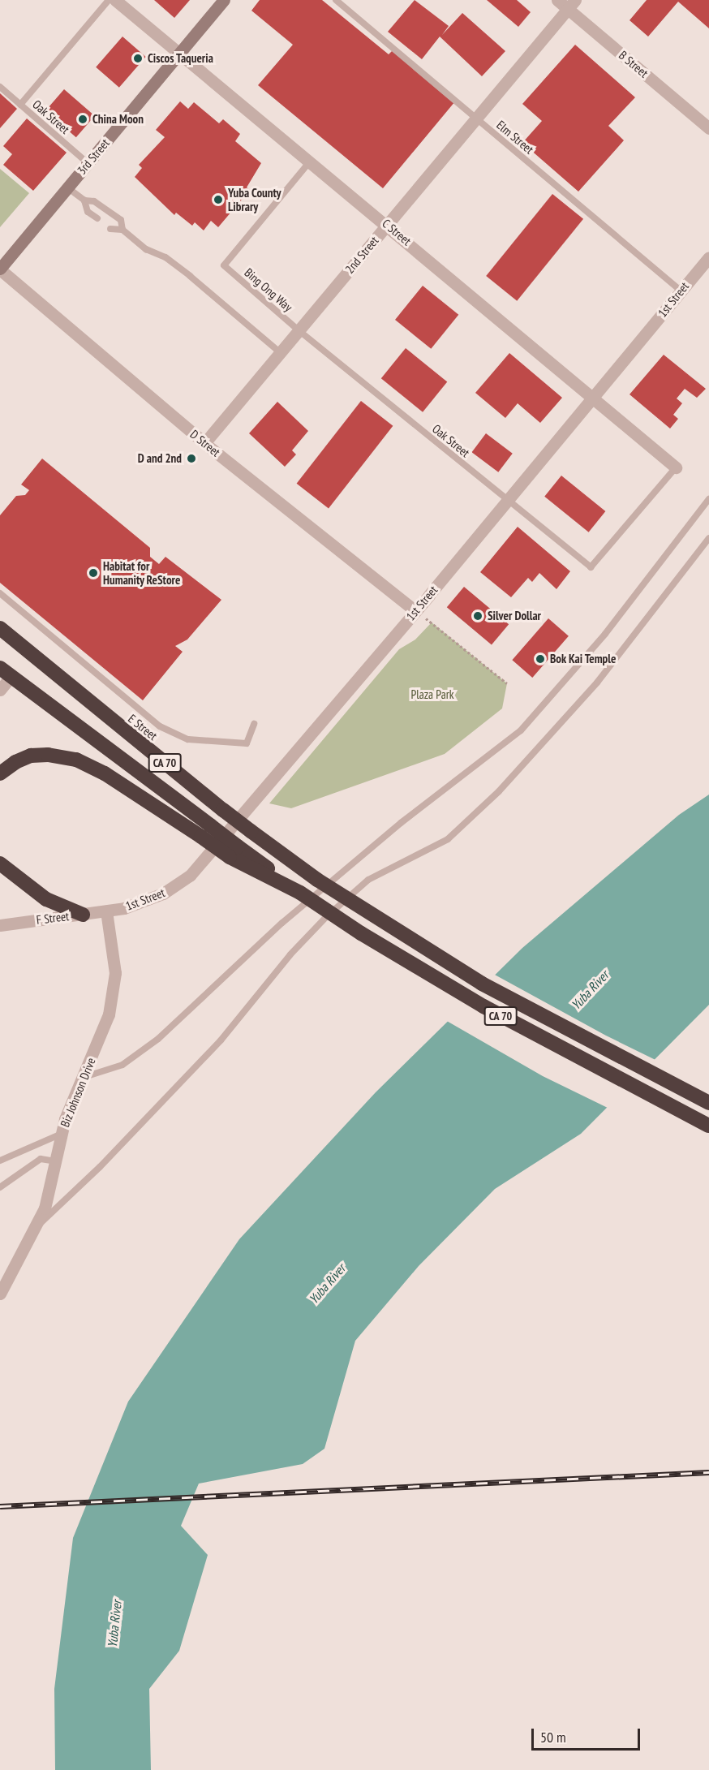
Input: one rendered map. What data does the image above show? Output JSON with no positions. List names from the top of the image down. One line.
{"streets":{"highway":["E Street","CA 70"],"street":["B Street","3rd Street","C Street","2nd Street","1st Street","D Street","F Street","Biz Johnson Drive"],"lane":["Oak Street","Elm Street","Bing Ong Way"]},"crossings":[["B Street","2nd Street"],["Oak Street","3rd Street"],["Oak Street","C Street"],["Oak Street","2nd Street"],["Oak Street","Bing Ong Way"],["Oak Street","1st Street"],["Elm Street","2nd Street"],["Elm Street","1st Street"],["3rd Street","C Street"],["3rd Street","D Street"],["C Street","2nd Street"],["C Street","Bing Ong Way"],["C Street","1st Street"],["2nd Street","Bing Ong Way"],["2nd Street","D Street"],["1st Street","D Street"],["1st Street","F Street"],["1st Street","Biz Johnson Drive"],["F Street","Biz Johnson Drive"]],"water":["Yuba River"],"parks":["Plaza Park"],"places":["Ciscos Taqueria","China Moon","Yuba County Library","D and 2nd","Habitat for Humanity ReStore","Silver Dollar","Bok Kai Temple"],"scale_bar":"50 m"}
